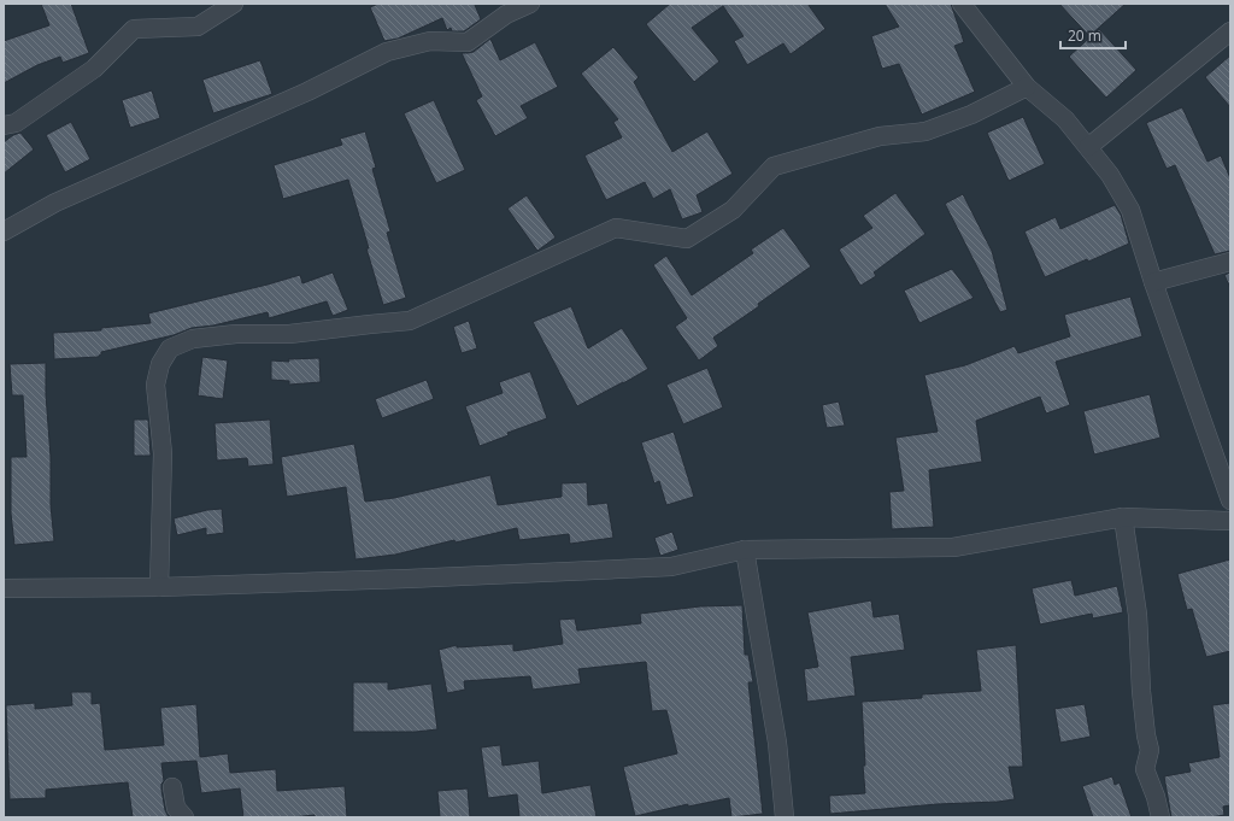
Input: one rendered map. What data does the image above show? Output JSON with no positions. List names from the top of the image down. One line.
{"scale_bar":"20 m"}
